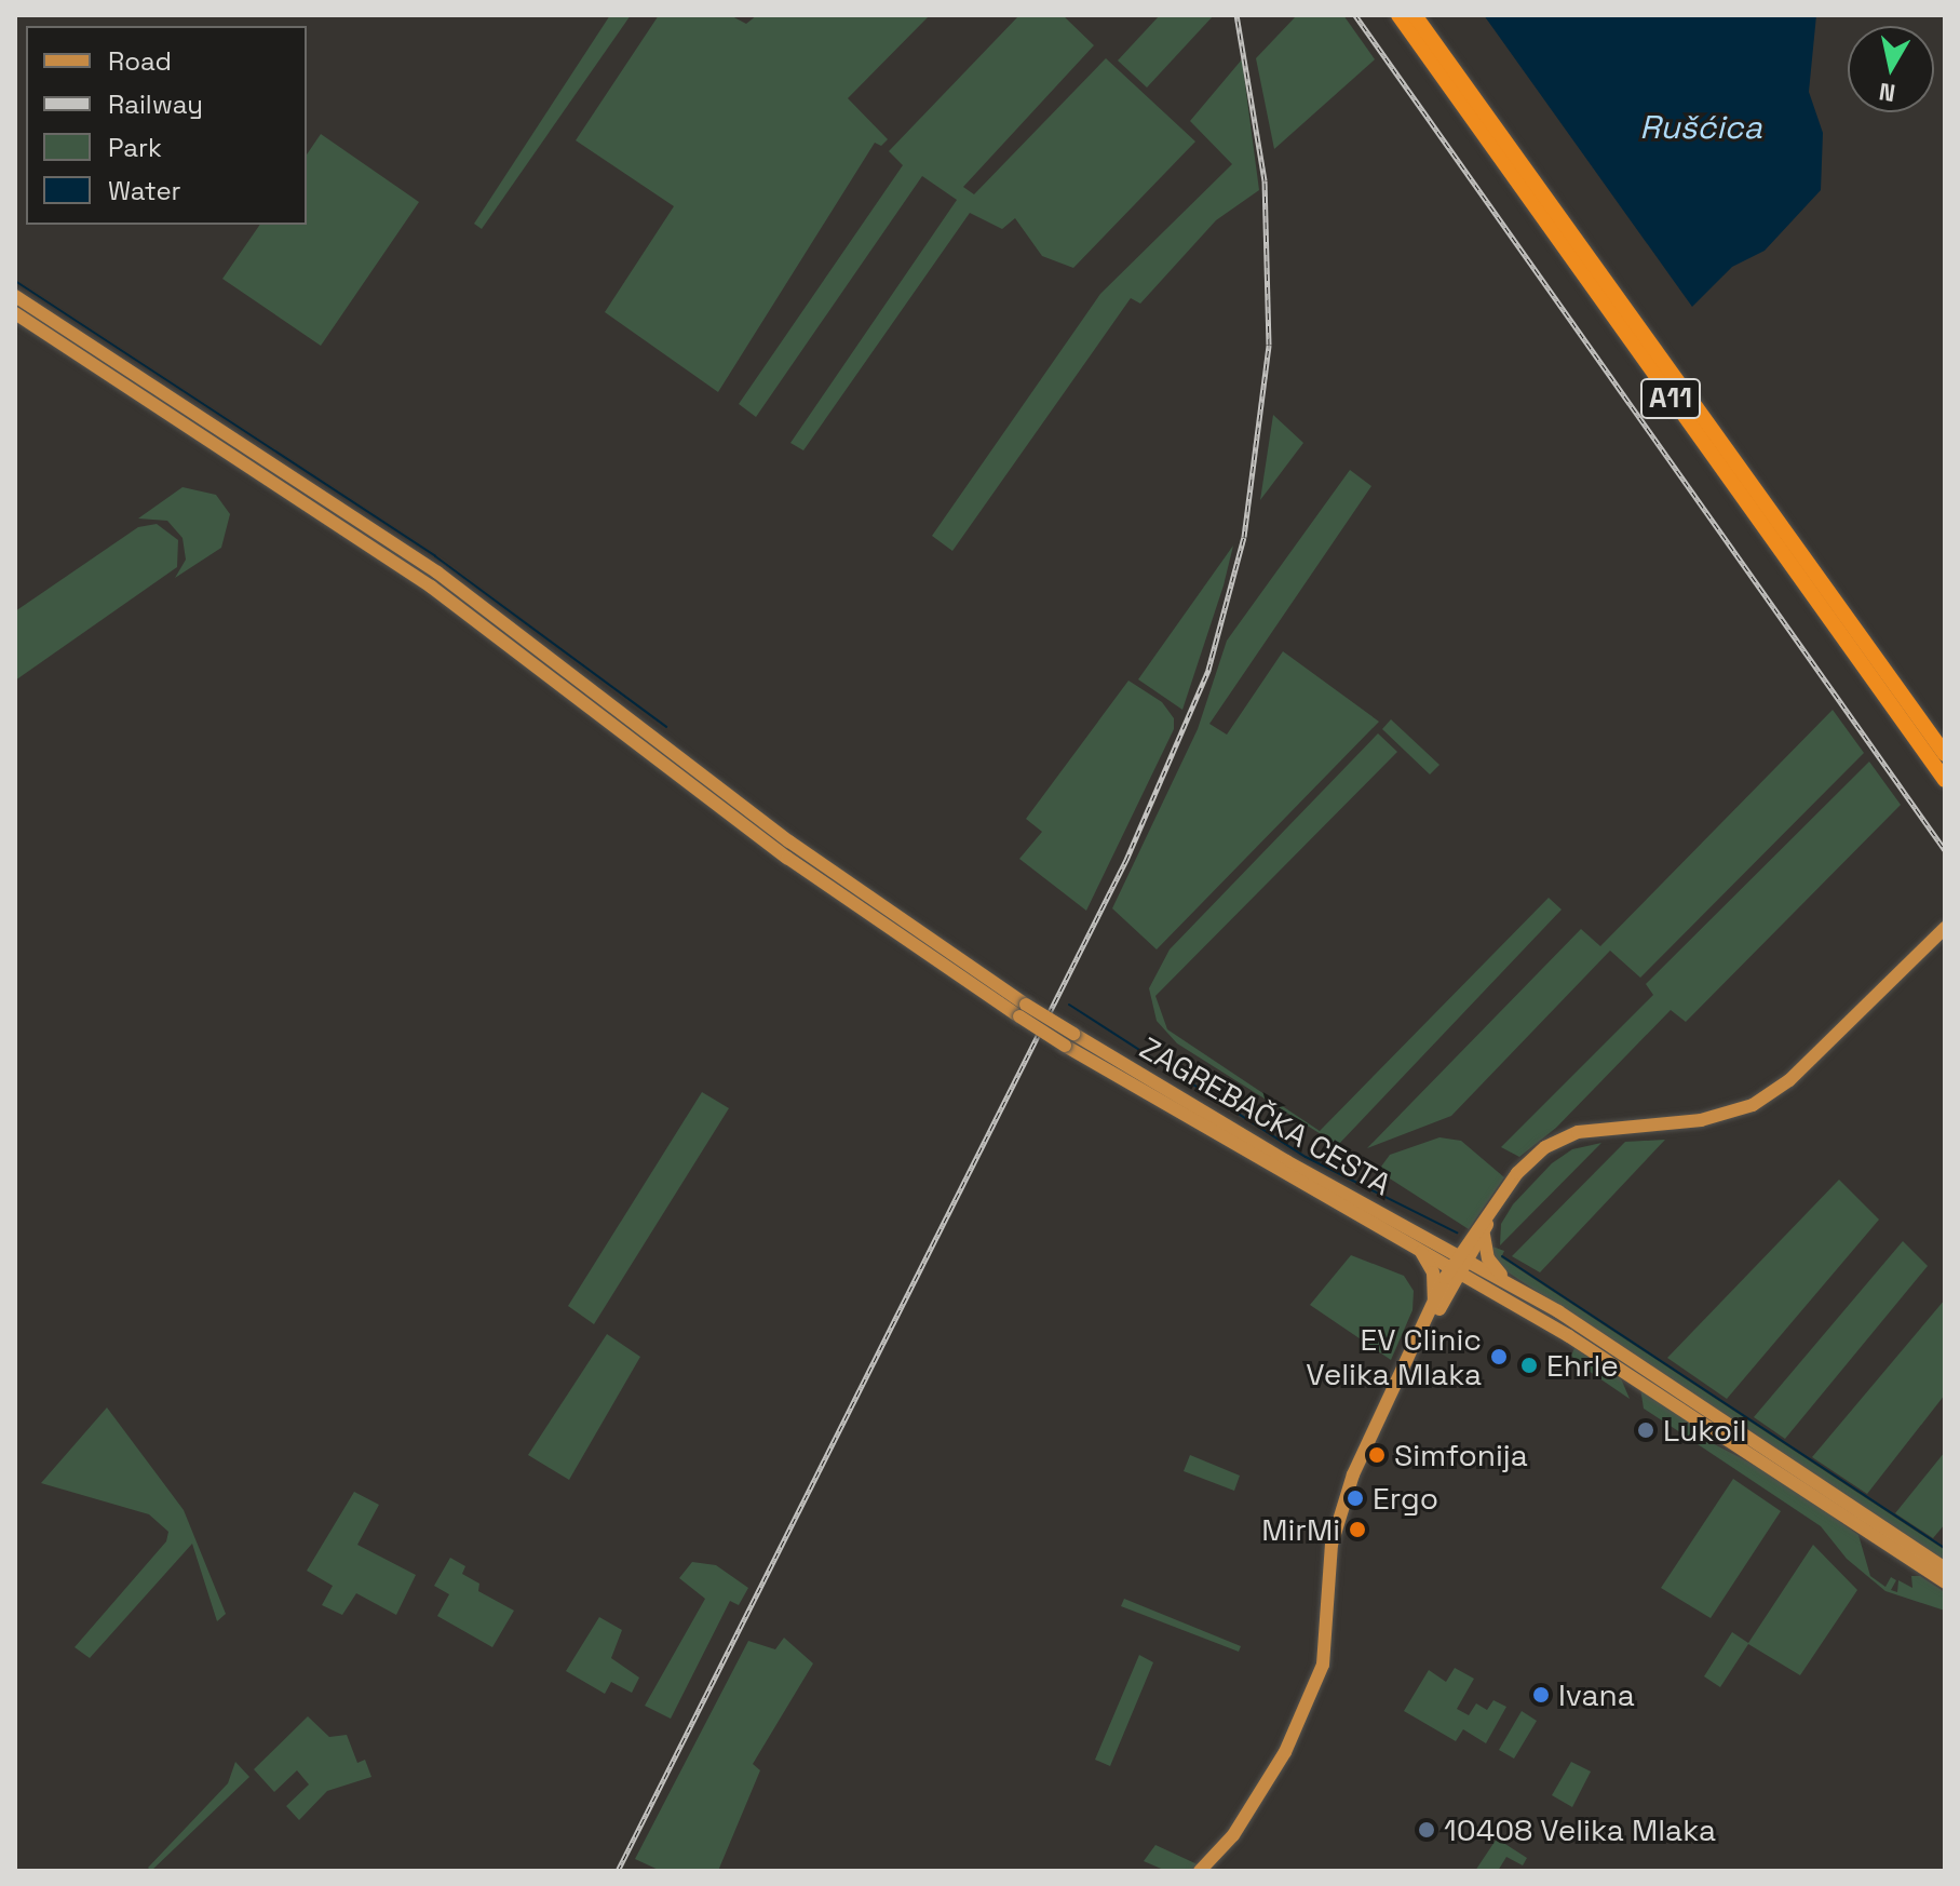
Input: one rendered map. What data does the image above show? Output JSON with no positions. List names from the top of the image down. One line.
{"streets":{"highway":["A11"],"main road":["ZAGREBAČKA CESTA"]},"water":["Rušćica"],"places":["EV Clinic Velika Mlaka","Ehrle","Lukoil","Simfonija","Ergo","MirMi","Ivana","10408 Velika Mlaka"],"legend":["Road","Railway","Park","Water"],"north":"bottom"}
